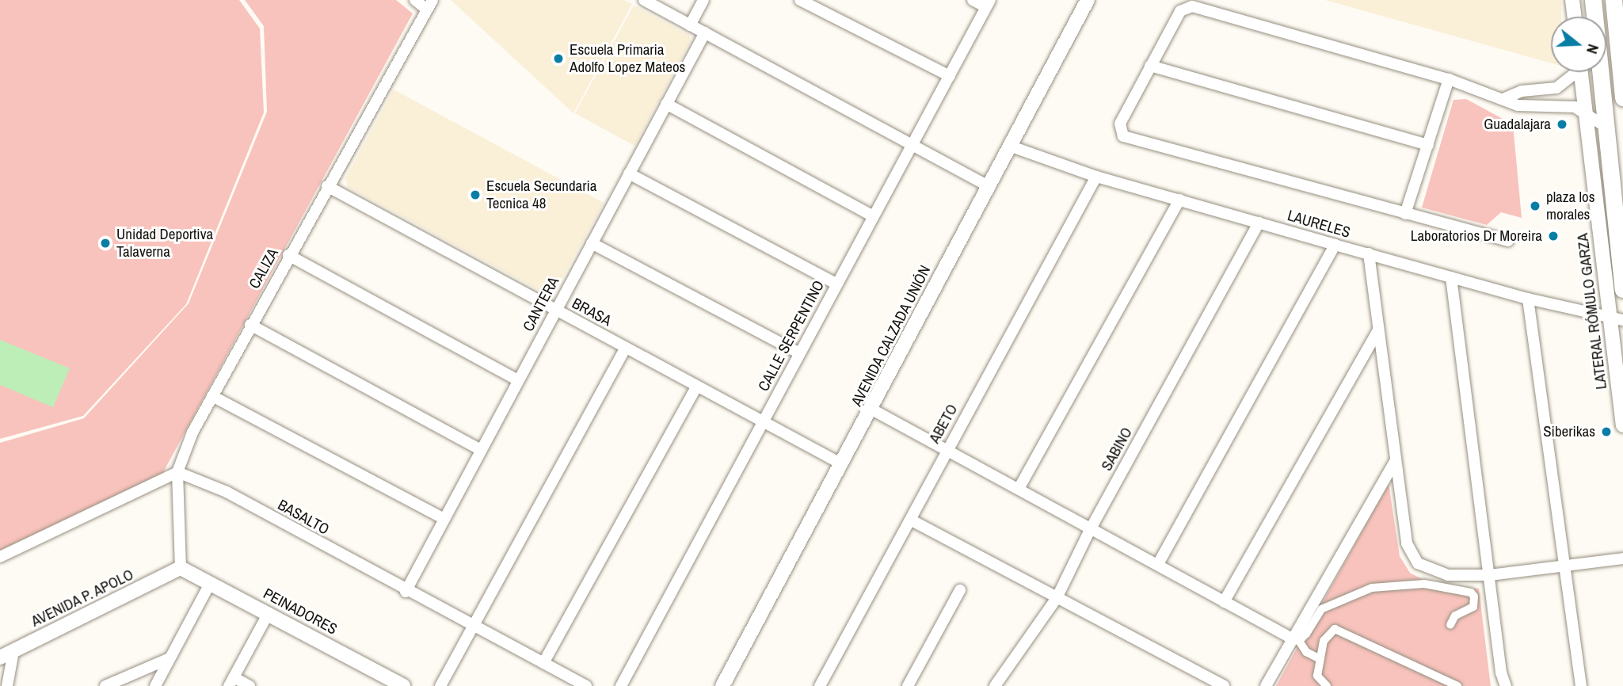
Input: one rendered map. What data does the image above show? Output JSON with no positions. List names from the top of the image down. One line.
{"streets":{"street":["LAURELES","CALIZA","CANTERA","LATERAL RÓMULO GARZA","BRASA","CALLE SERPENTINO","AVENIDA CALZADA UNIÓN","ABETO","SABINO","BASALTO","AVENIDA P. APOLO","PEINADORES"]},"crossings":[["LAURELES","LATERAL RÓMULO GARZA"],["LAURELES","AVENIDA CALZADA UNIÓN"],["LAURELES","ABETO"],["LAURELES","SABINO"],["CALIZA","BRASA"],["CALIZA","BASALTO"],["CALIZA","AVENIDA P. APOLO"],["CALIZA","PEINADORES"],["CANTERA","BRASA"],["CANTERA","BASALTO"],["BRASA","CALLE SERPENTINO"],["BRASA","AVENIDA CALZADA UNIÓN"],["AVENIDA P. APOLO","PEINADORES"]],"places":["Escuela Primaria Adolfo Lopez Mateos","Guadalajara","Escuela Secundaria Tecnica 48","plaza los morales","Laboratorios Dr Moreira","Unidad Deportiva Talaverna","Siberikas"],"north":"right"}
